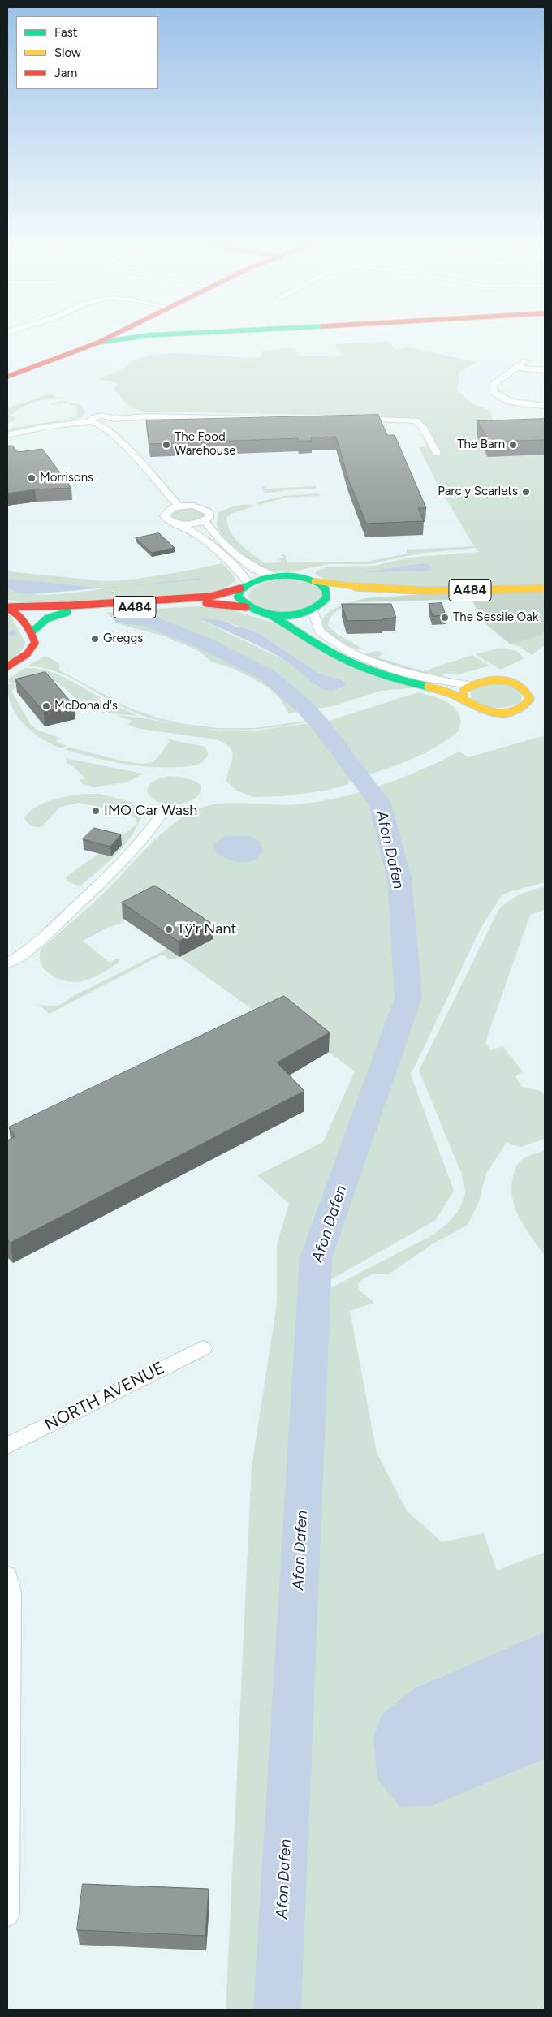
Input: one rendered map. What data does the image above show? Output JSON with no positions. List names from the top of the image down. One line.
{"streets":{"main road":["A484"],"street":["NORTH AVENUE"]},"water":["Afon Dafen"],"places":["The Food Warehouse","The Barn","Morrisons","Parc y Scarlets","The Sessile Oak","Greggs","McDonald's","IMO Car Wash","Tŷ'r Nant"],"legend":["Fast","Slow","Jam"]}
